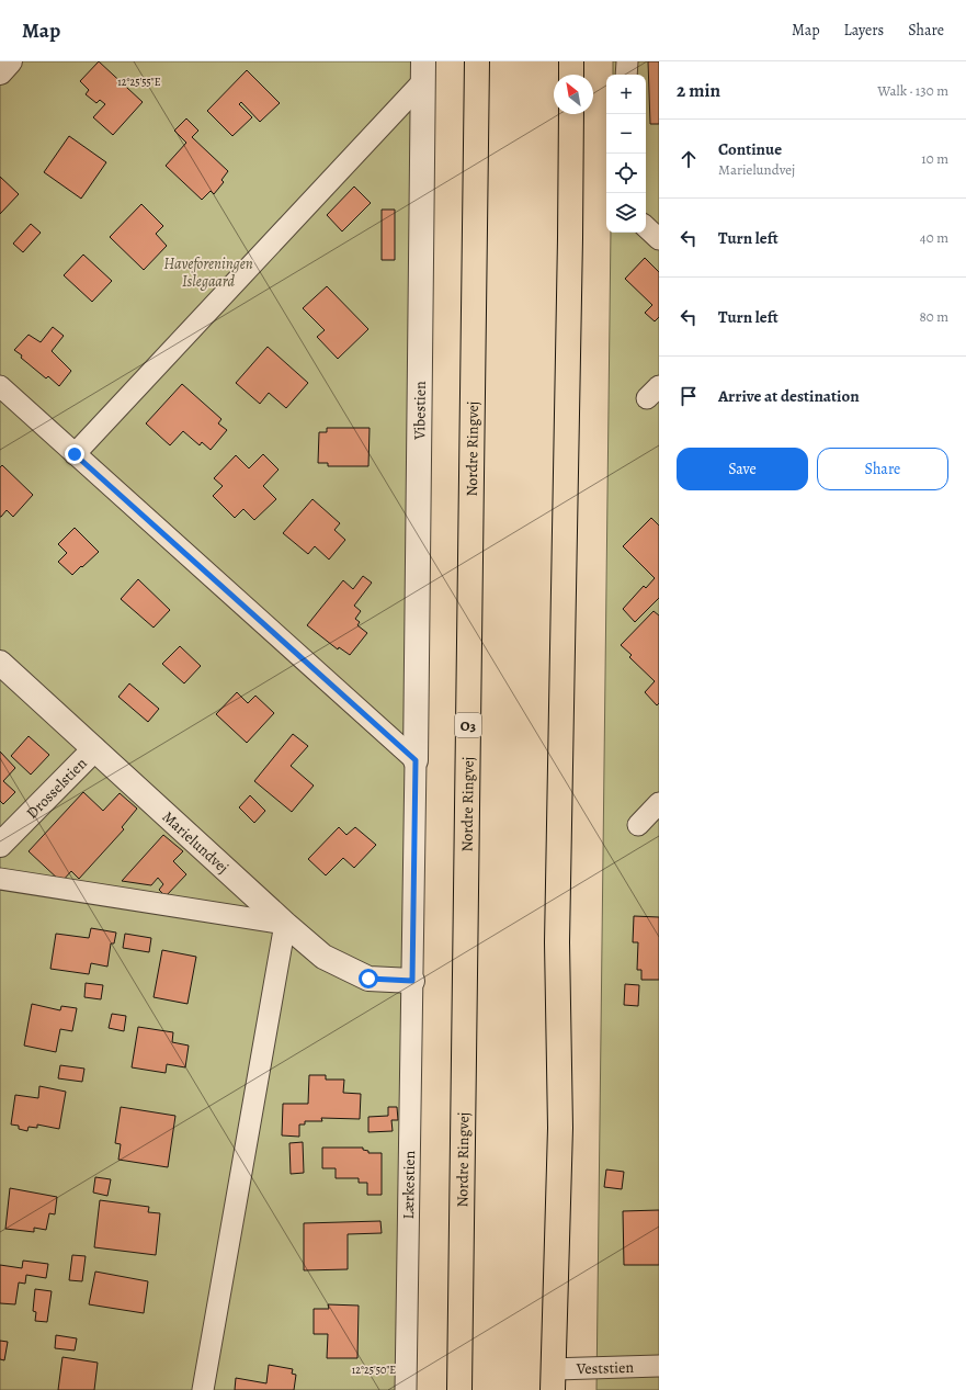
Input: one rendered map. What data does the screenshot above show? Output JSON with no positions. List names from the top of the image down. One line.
{"streets":{"main road":["Nordre Ringvej","O3"],"street":["Vibestien","Drosselstien","Marielundvej"],"lane":["Lærkestien","Veststien"]},"crossings":[["Vibestien","Lærkestien"],["Drosselstien","Marielundvej"],["Marielundvej","Lærkestien"]],"parks":["Haveforeningen Islegaard"],"north":"top left","page":{"header":"Map","nav":["Map","Layers","Share"],"heading":["2 min","Walk · 130 m"],"map_buttons":["+","−"],"list":[["Continue","Marielundvej","10 m"],["Turn left","40 m"],["Turn left","80 m"],"Arrive at destination"],"buttons":["Save","Share"]},"coordinates":["12°25'55\"E","12°25'50\"E"]}
